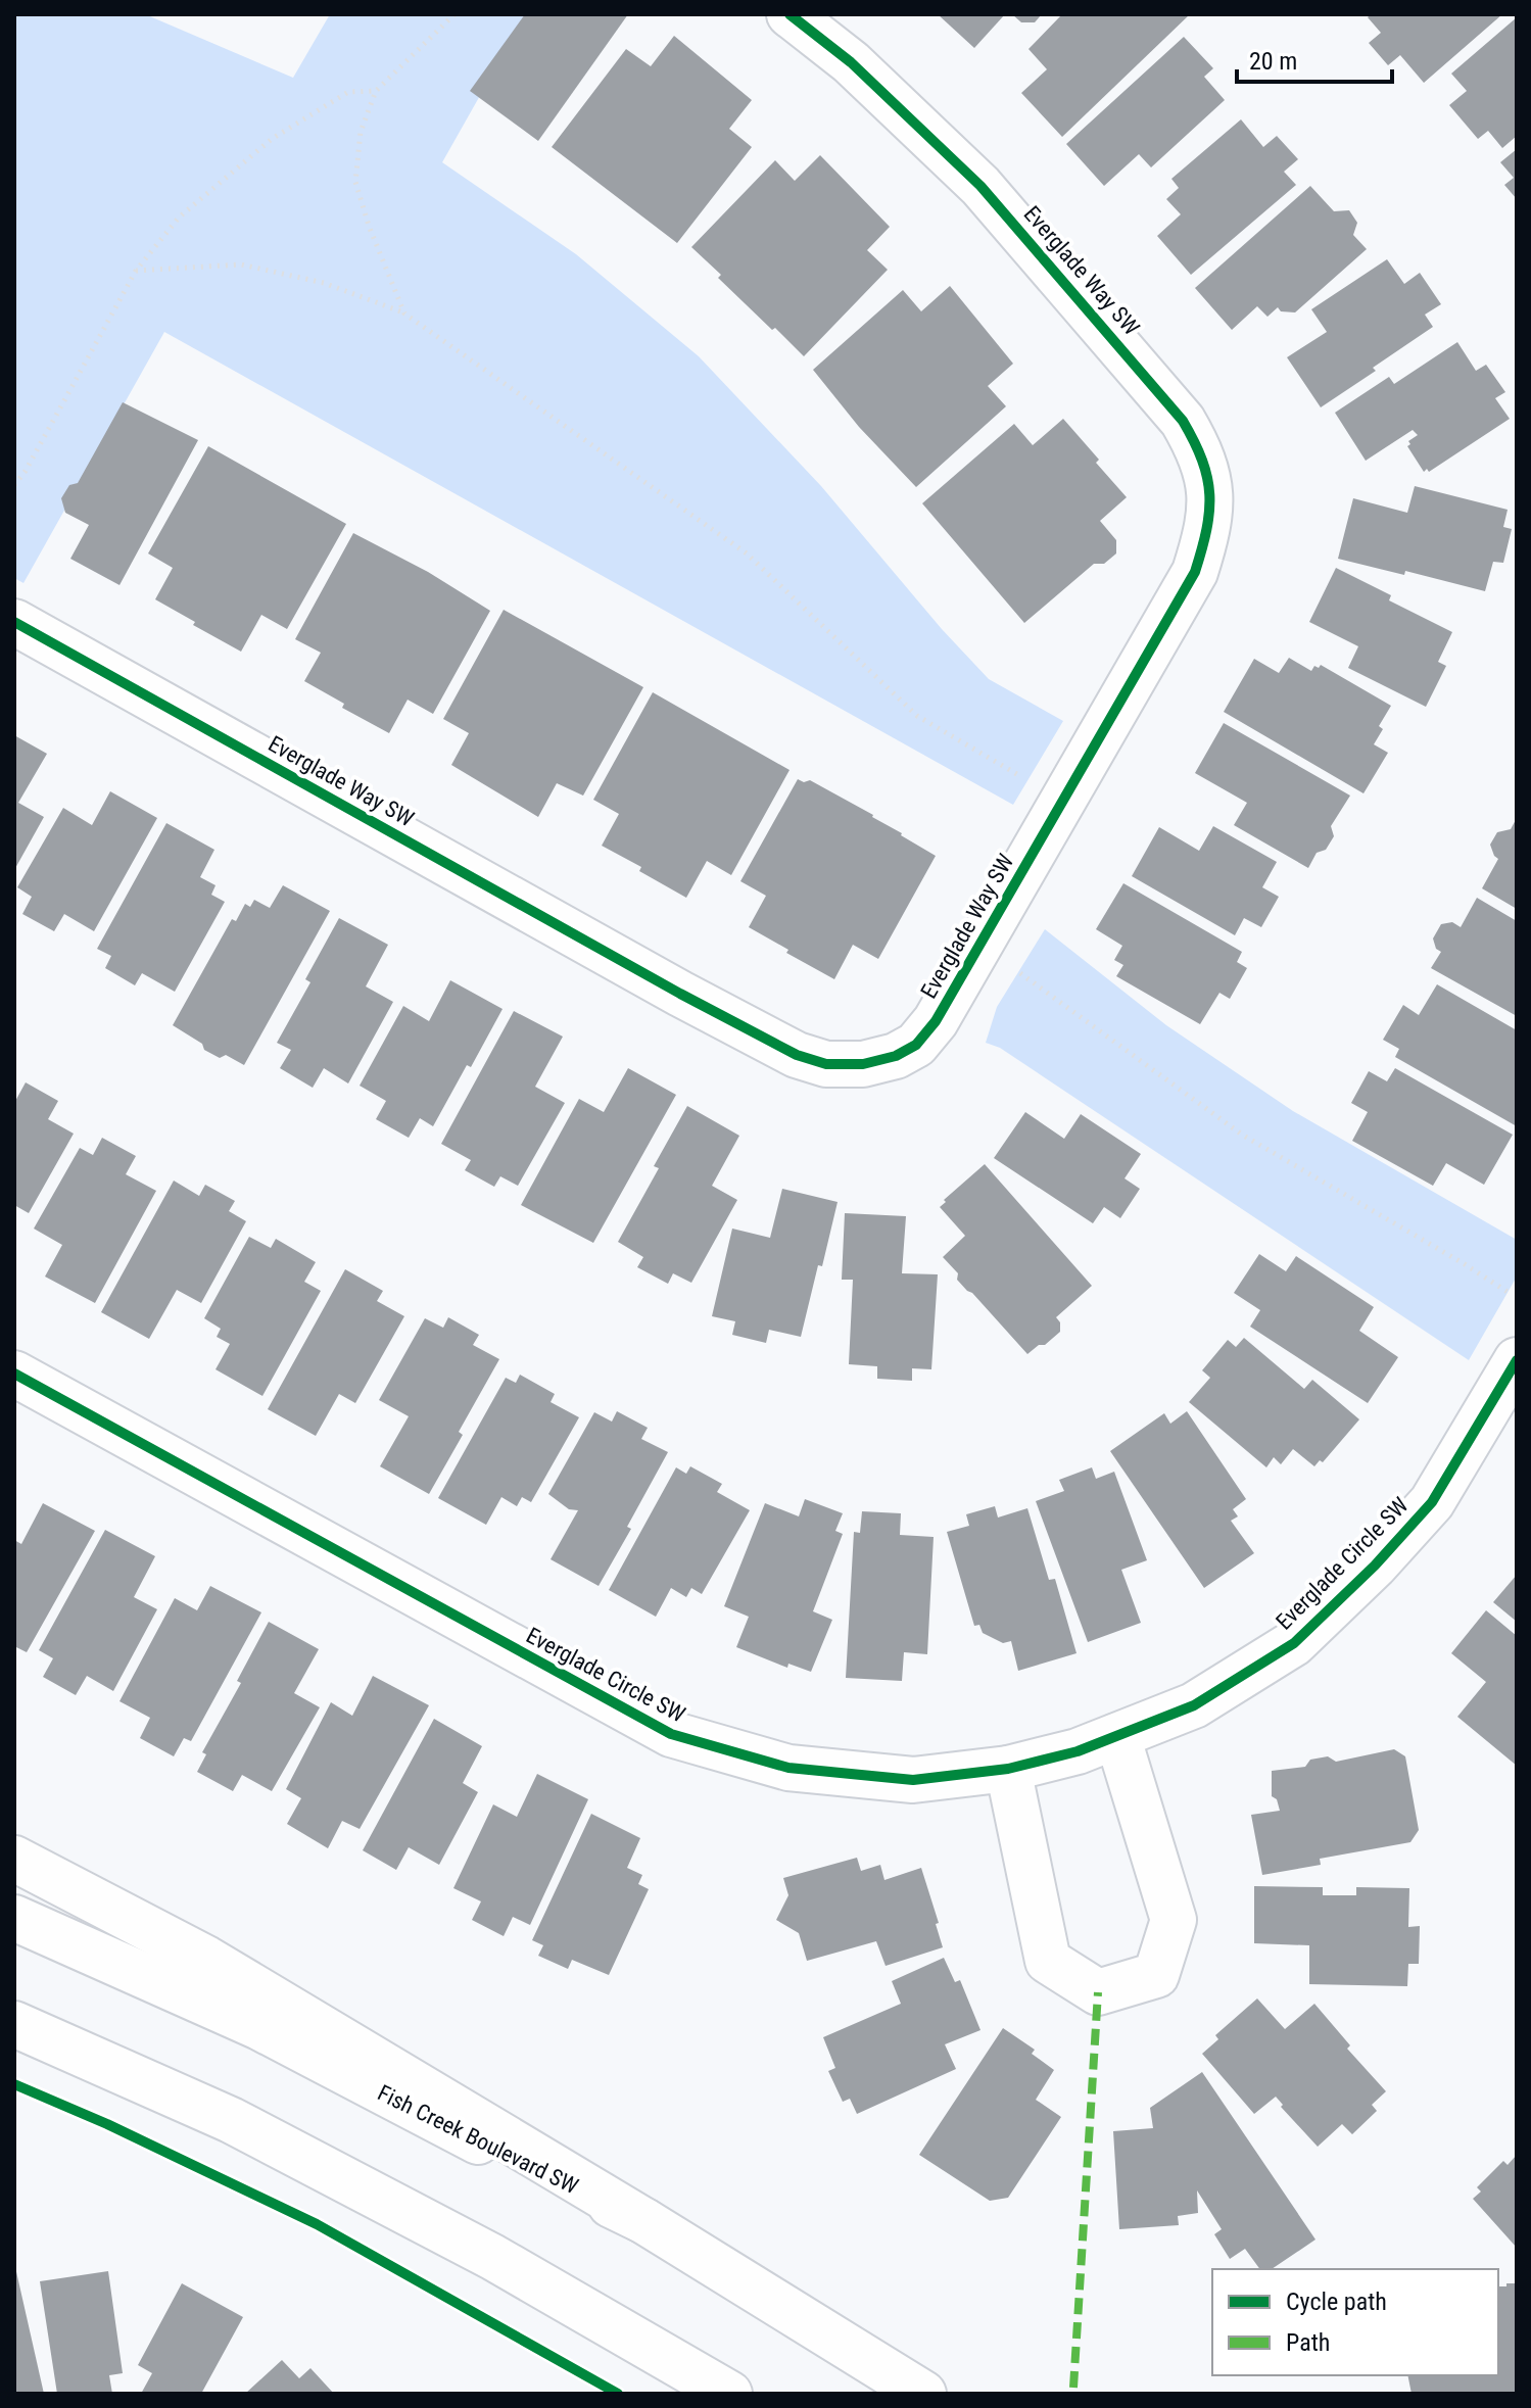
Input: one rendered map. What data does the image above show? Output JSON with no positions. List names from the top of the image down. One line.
{"streets":{"main road":["Everglade Way SW","Everglade Circle SW","Fish Creek Boulevard SW"]},"legend":["Cycle path","Path"],"scale_bar":"20 m"}
